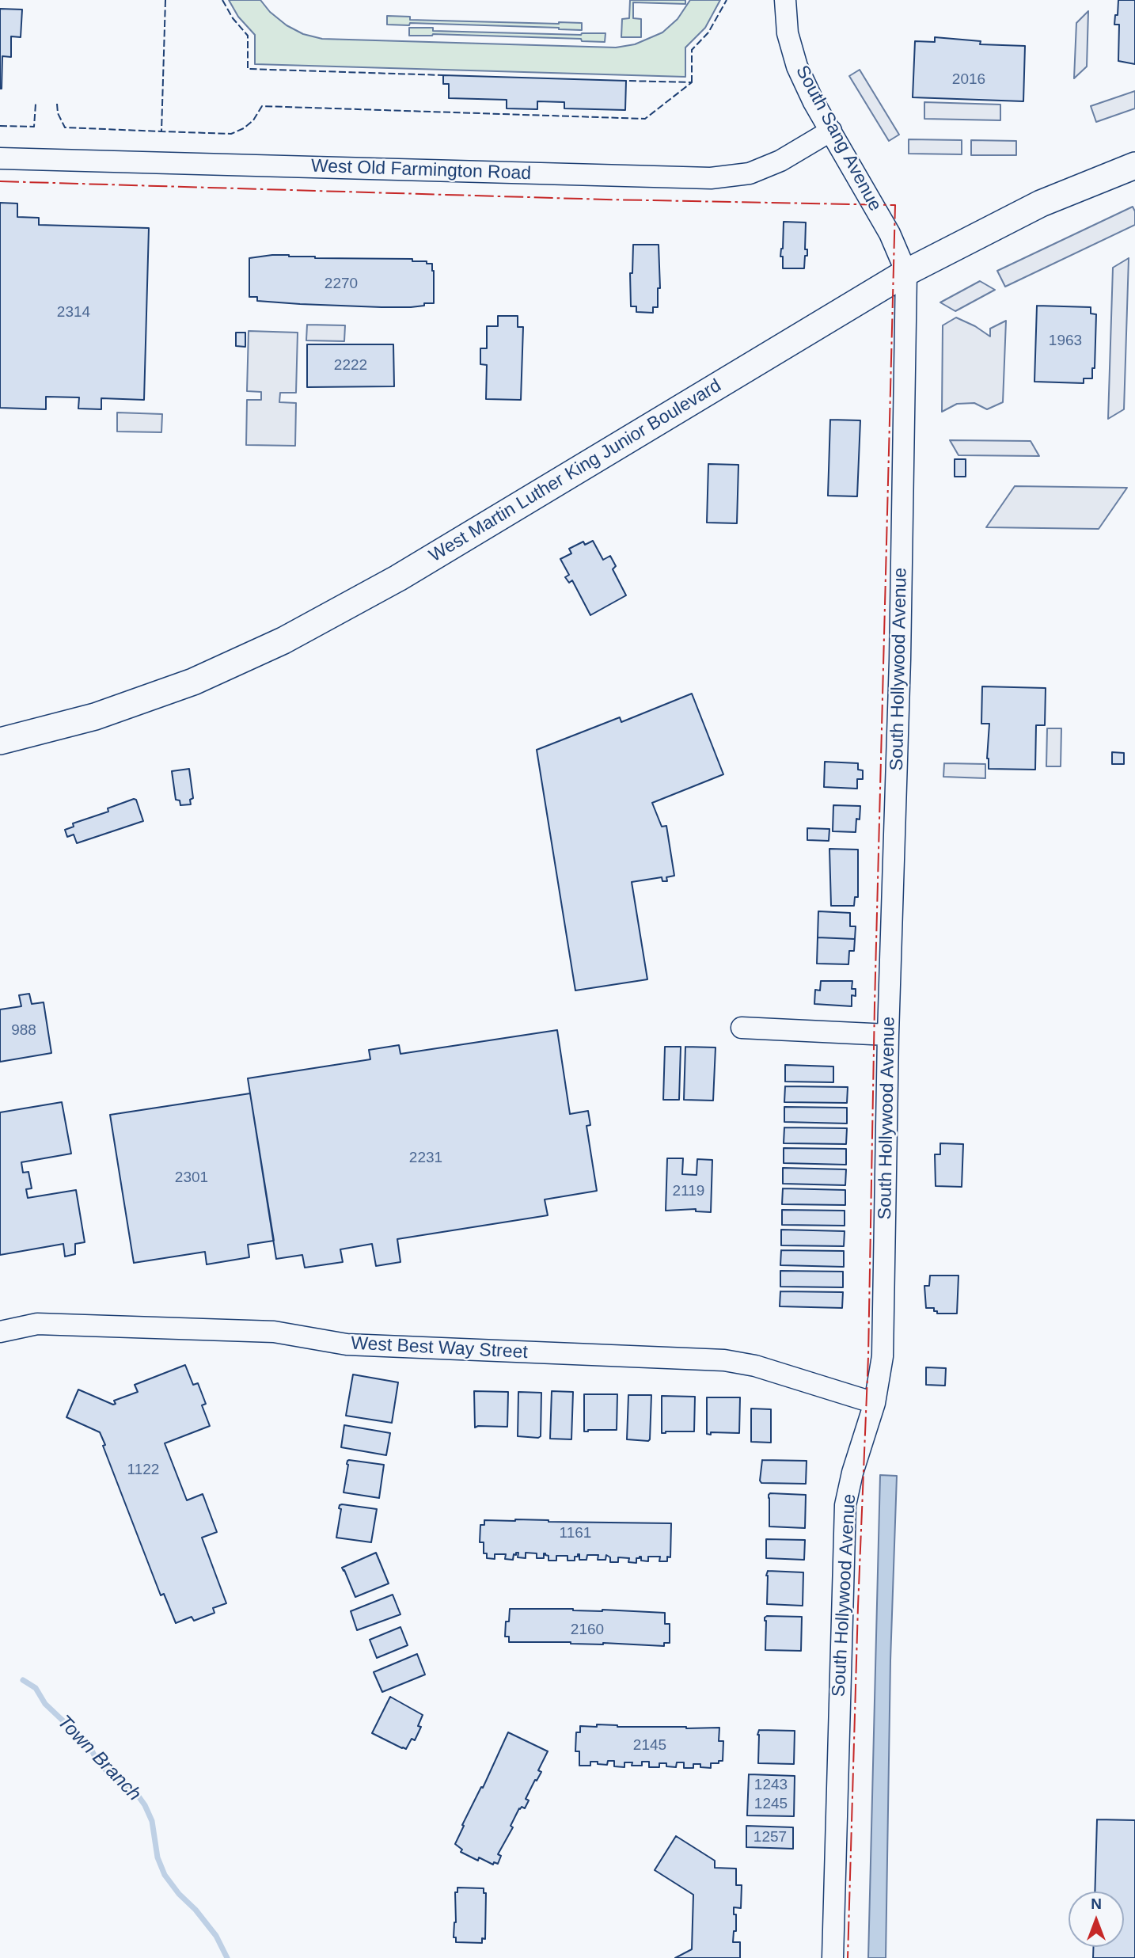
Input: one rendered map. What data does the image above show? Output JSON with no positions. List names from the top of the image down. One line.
{"streets":{"main road":["West Martin Luther King Junior Boulevard"],"street":["South Sang Avenue","West Old Farmington Road","South Hollywood Avenue","West Best Way Street"]},"crossings":[["South Sang Avenue","West Old Farmington Road"],["South Sang Avenue","West Martin Luther King Junior Boulevard"],["South Sang Avenue","South Hollywood Avenue"],["West Martin Luther King Junior Boulevard","South Hollywood Avenue"],["South Hollywood Avenue","West Best Way Street"]],"water":["Town Branch"],"house_numbers":["2016","2270","2314","1963","2222","988","2231","2301","2119","1122","1161","2160","2145","1243","1245","1257"],"north":"top"}
